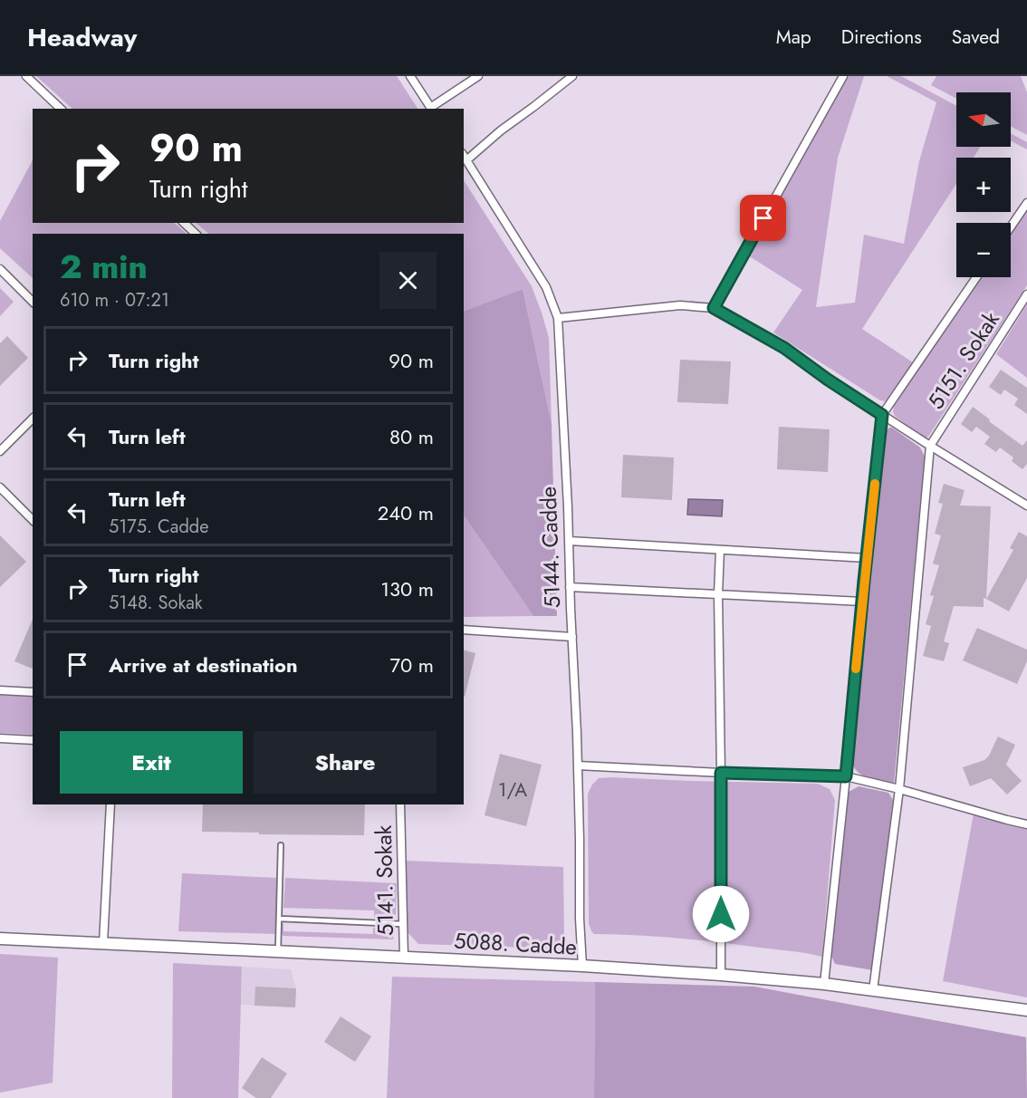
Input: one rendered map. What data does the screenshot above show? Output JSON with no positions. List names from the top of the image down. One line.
{"streets":{"street":["5151. Sokak","5144. Cadde","5141. Sokak","5088. Cadde"]},"crossings":[["5144. Cadde","5088. Cadde"],["5141. Sokak","5088. Cadde"]],"house_numbers":["1/A"],"north":"left","page":{"header":"Headway","nav":["Map","Directions","Saved"],"map_buttons":["+","−"],"turn":["90 m","Turn right"],"heading":["2 min","610 m · 07:21"],"list":[{"name":"Turn right","value":"90 m"},{"name":"Turn left","value":"80 m"},{"name":"Turn left","note":"5175. Cadde","value":"240 m"},{"name":"Turn right","note":"5148. Sokak","value":"130 m"},{"name":"Arrive at destination","value":"70 m"}],"buttons":["Exit","Share"]}}
